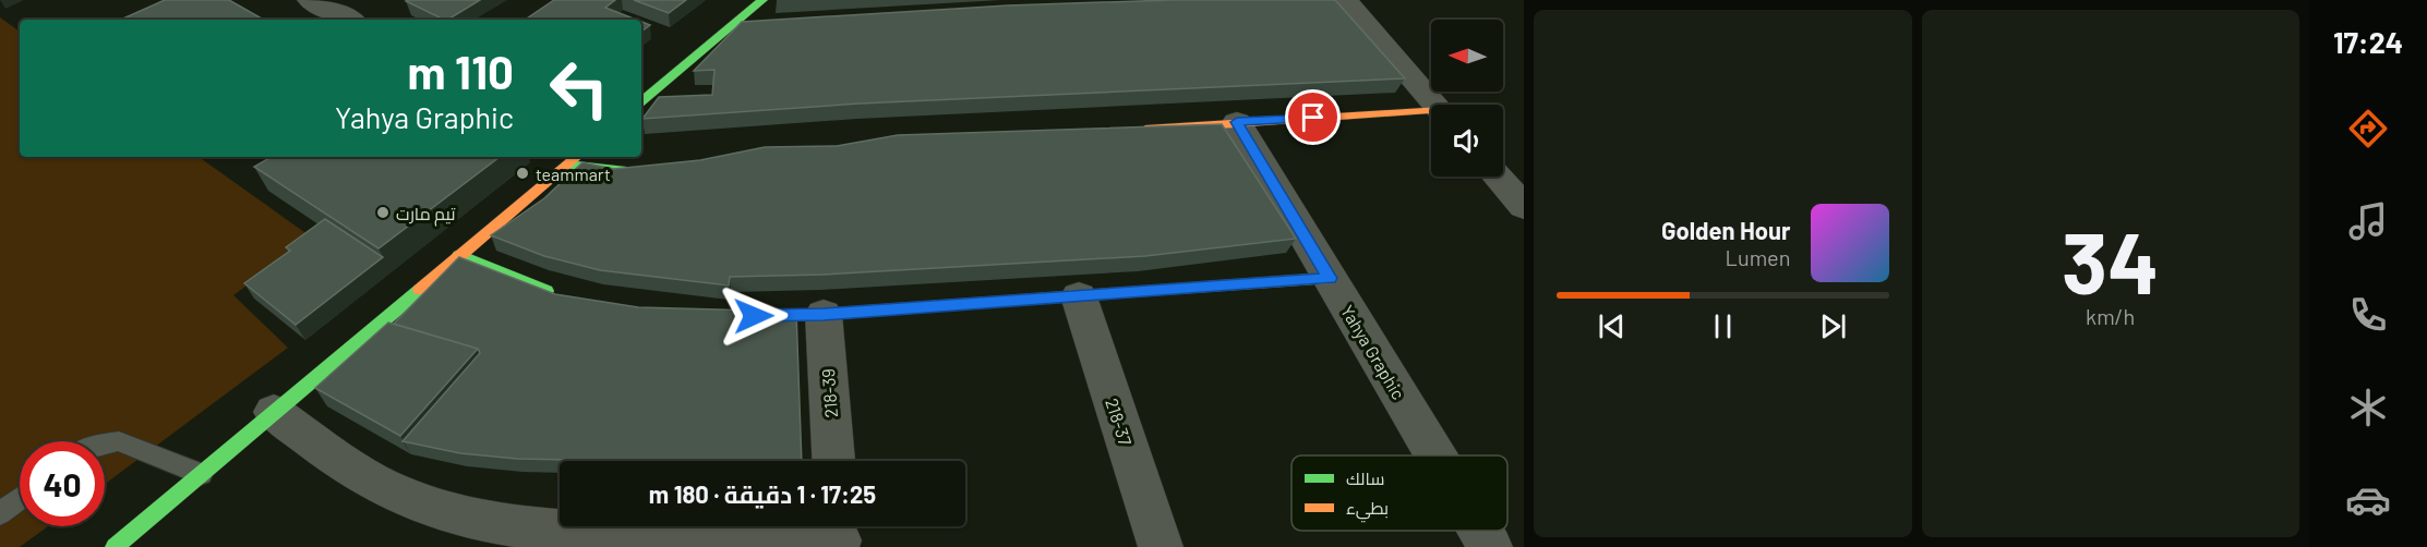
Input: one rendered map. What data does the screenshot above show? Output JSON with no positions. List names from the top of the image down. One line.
{"streets":{"street":["Yahya Graphic","218-39","218-37"]},"places":["teammart","تيم مارت"],"legend":["سالك","بطيء"],"north":"left","page":{"tabs":"17:24","tile":["34","km/h"],"turn":["110 m","Yahya Graphic"],"song":["Golden Hour","Lumen"],"limit":"40","trip":"17:25 · 1 دقيقة · 180 m"}}
